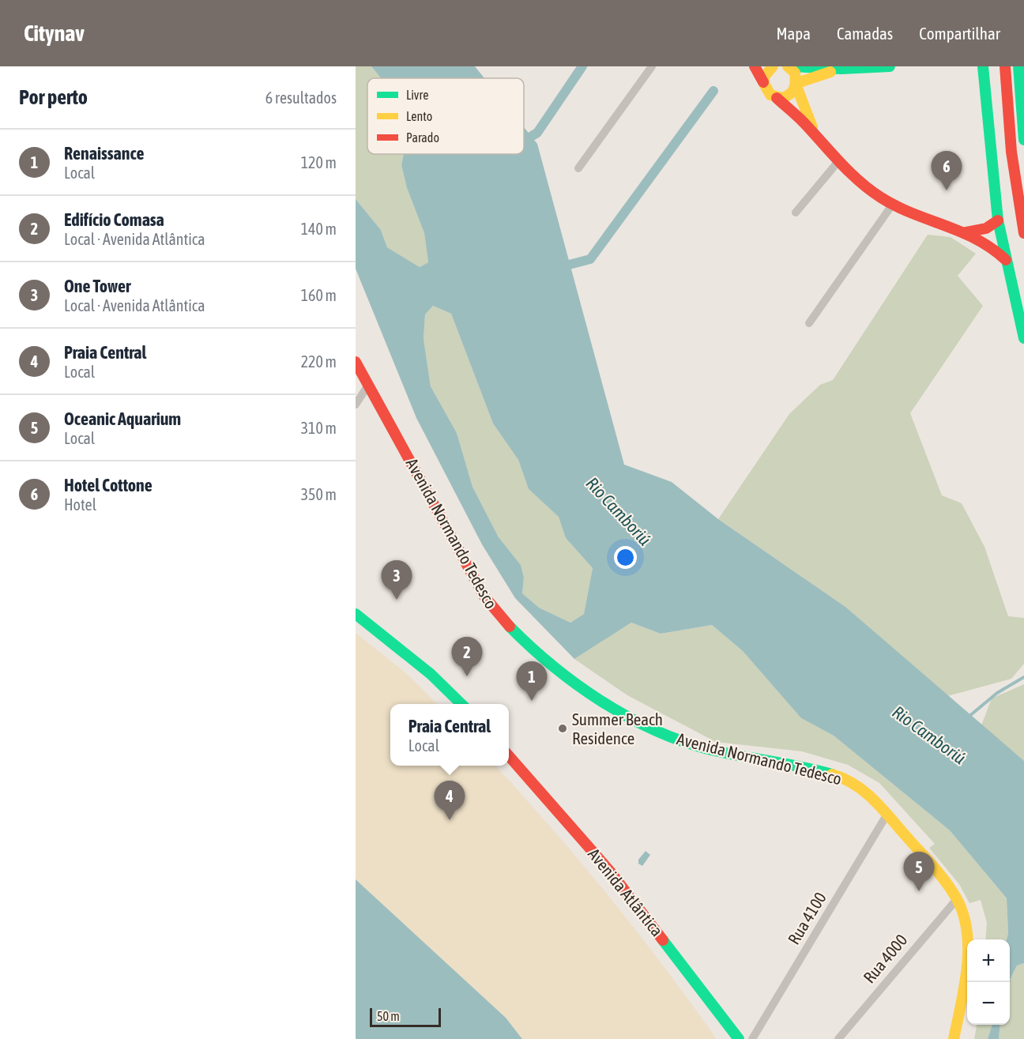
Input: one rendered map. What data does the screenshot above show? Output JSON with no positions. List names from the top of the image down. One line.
{"streets":{"main road":["Avenida Normando Tedesco","Avenida Atlântica"],"street":["Rua 4100","Rua 4000"]},"crossings":[["Avenida Normando Tedesco","Rua 4100"],["Avenida Normando Tedesco","Rua 4000"]],"water":["Rio Camboriú"],"places":["Summer Beach Residence"],"legend":["Livre","Lento","Parado"],"scale_bar":"50 m","page":{"header":"Citynav","nav":["Mapa","Camadas","Compartilhar"],"heading":["Por perto","6 resultados"],"list":[{"mark":"1","name":"Renaissance","note":"Local","value":"120 m"},{"mark":"2","name":"Edifício Comasa","note":"Local · Avenida Atlântica","value":"140 m"},{"mark":"3","name":"One Tower","note":"Local · Avenida Atlântica","value":"160 m"},{"mark":"4","name":"Praia Central","note":"Local","value":"220 m"},{"mark":"5","name":"Oceanic Aquarium","note":"Local","value":"310 m"},{"mark":"6","name":"Hotel Cottone","note":"Hotel","value":"350 m"}],"pins":["6","3","2","1","4","5"],"popup":["Praia Central","Local"],"map_buttons":["+","−"],"scale":"50 m"}}
